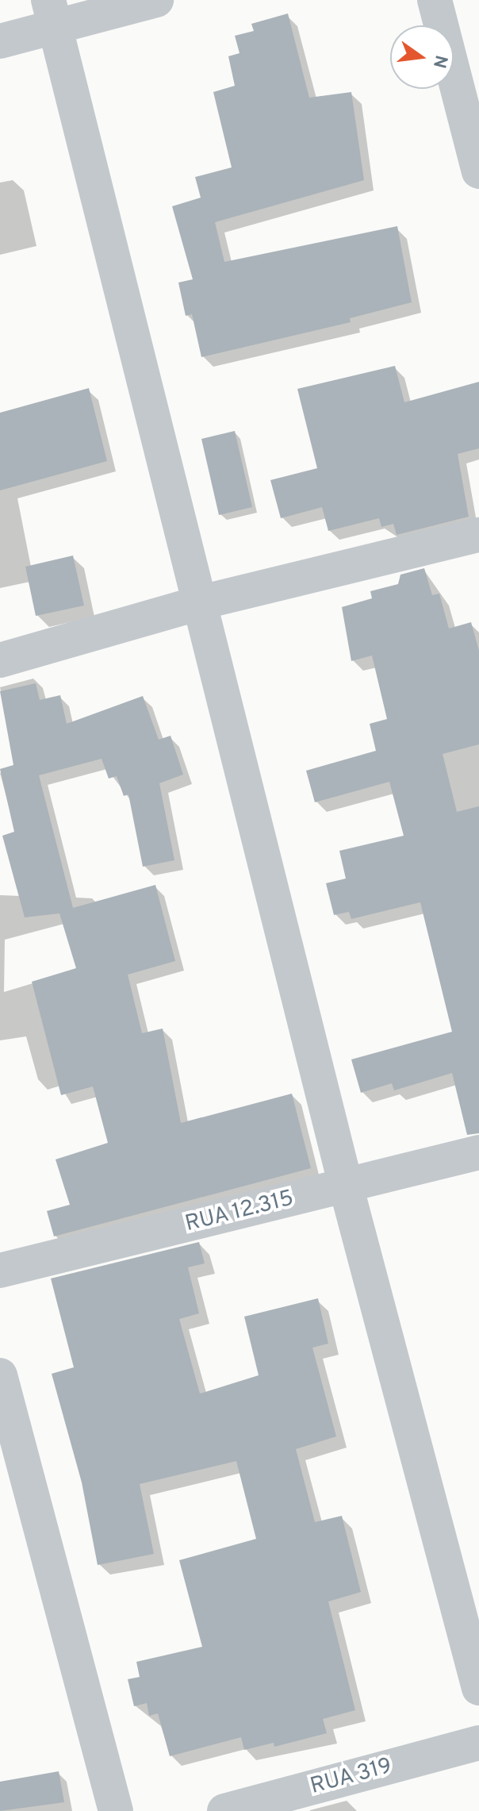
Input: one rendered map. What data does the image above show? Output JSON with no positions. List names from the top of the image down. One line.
{"streets":{"street":["RUA 12.315","RUA 319"]},"north":"right"}
